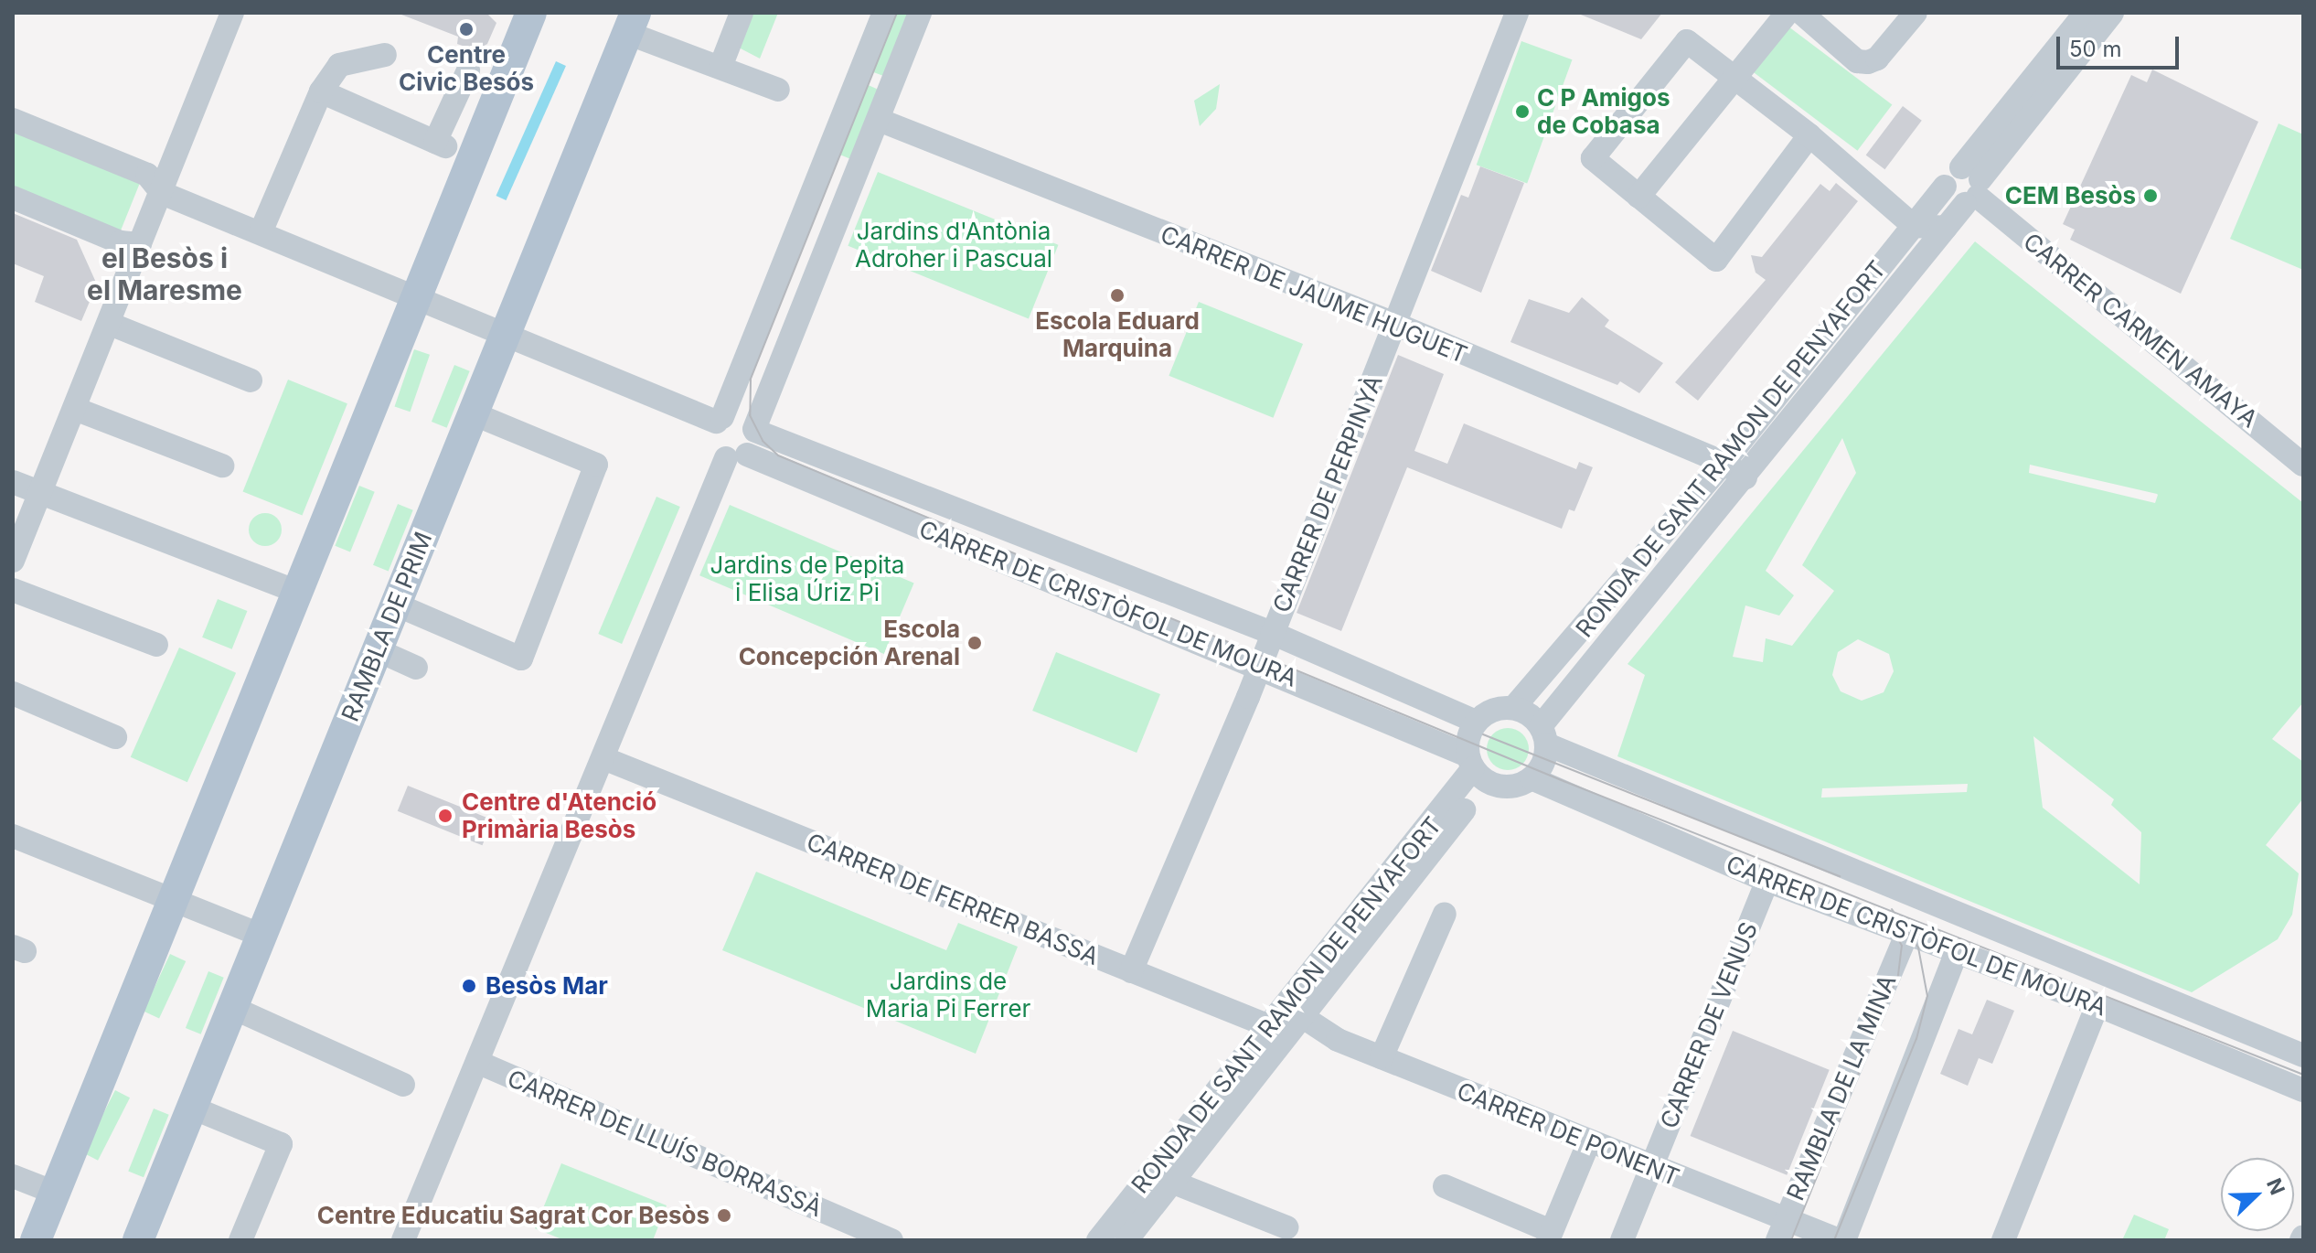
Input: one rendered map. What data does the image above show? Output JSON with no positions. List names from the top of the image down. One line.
{"streets":{"main road":["RAMBLA DE PRIM"],"street":["CARRER DE JAUME HUGUET","CARRER CARMEN AMAYA","RONDA DE SANT RAMON DE PENYAFORT","CARRER DE PERPINYÀ","CARRER DE CRISTÒFOL DE MOURA","CARRER DE FERRER BASSA","CARRER DE VENUS","RAMBLA DE LA MINA","CARRER DE PONENT","CARRER DE LLUÍS BORRASSÀ"]},"crossings":[["CARRER DE JAUME HUGUET","RONDA DE SANT RAMON DE PENYAFORT"],["CARRER DE JAUME HUGUET","CARRER DE PERPINYÀ"],["CARRER CARMEN AMAYA","RONDA DE SANT RAMON DE PENYAFORT"],["RONDA DE SANT RAMON DE PENYAFORT","CARRER DE CRISTÒFOL DE MOURA"],["RONDA DE SANT RAMON DE PENYAFORT","CARRER DE FERRER BASSA"],["RONDA DE SANT RAMON DE PENYAFORT","CARRER DE PONENT"],["CARRER DE PERPINYÀ","CARRER DE CRISTÒFOL DE MOURA"],["CARRER DE PERPINYÀ","CARRER DE FERRER BASSA"],["CARRER DE CRISTÒFOL DE MOURA","CARRER DE VENUS"],["CARRER DE CRISTÒFOL DE MOURA","RAMBLA DE LA MINA"],["CARRER DE VENUS","CARRER DE PONENT"],["RAMBLA DE LA MINA","CARRER DE PONENT"]],"districts":["el Besòs i el Maresme"],"parks":["Jardins d'Antònia Adroher i Pascual","Jardins de Pepita i Elisa Úriz Pi","Jardins de Maria Pi Ferrer"],"places":["Centre Civic Besós","C P Amigos de Cobasa","CEM Besòs","Escola Eduard Marquina","Escola Concepción Arenal","Centre d'Atenció Primària Besòs","Besòs Mar","Centre Educatiu Sagrat Cor Besòs"],"scale_bar":"50 m","north":"top right"}
